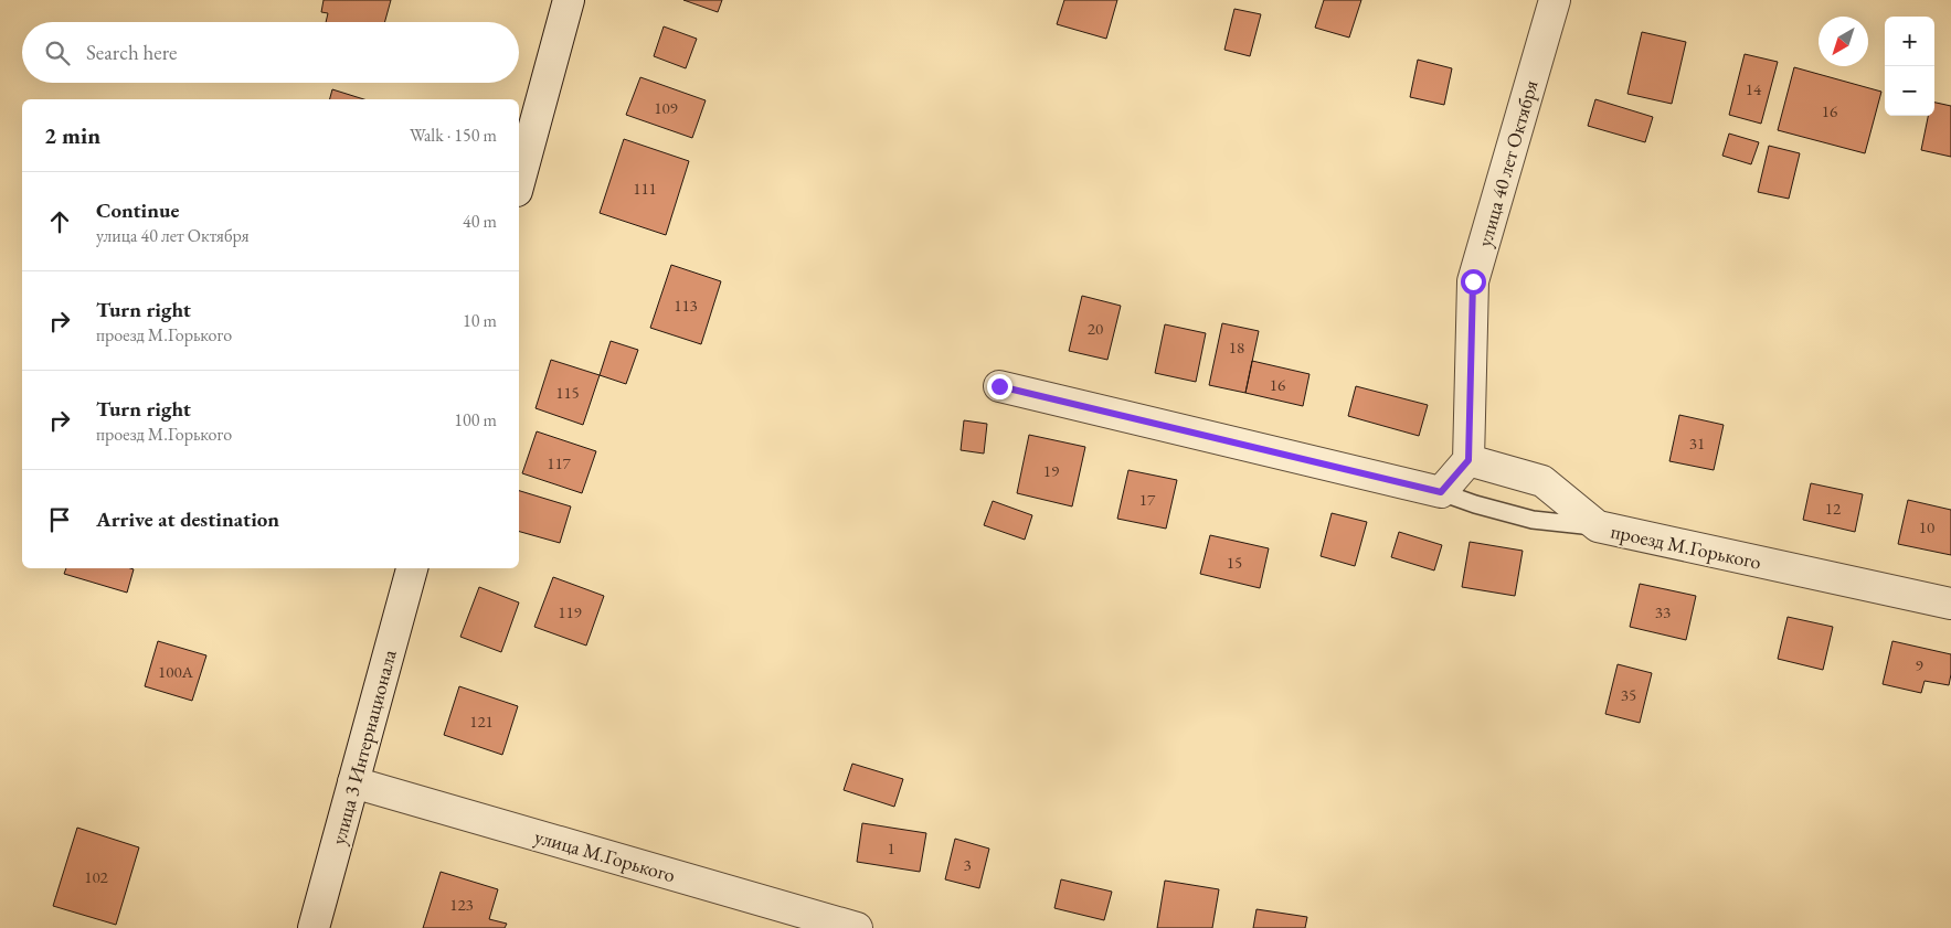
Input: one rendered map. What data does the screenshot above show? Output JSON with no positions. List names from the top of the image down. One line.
{"streets":{"street":["улица 40 лет Октября","проезд М.Горького","улица 3 Интернационала","улица М.Горького"]},"crossings":[["улица 40 лет Октября","проезд М.Горького"],["улица 3 Интернационала","улица М.Горького"]],"house_numbers":["14","109","16","111","113","20","18","16","115","31","117","19","17","12","10","15","119","33","9","100А","35","121","1","3","102","123"],"north":"bottom left","page":{"map_buttons":["+","−"],"search":"Search here","heading":["2 min","Walk · 150 m"],"list":[["Continue","улица 40 лет Октября","40 m"],["Turn right","проезд М.Горького","10 m"],["Turn right","проезд М.Горького","100 m"],"Arrive at destination"]}}
